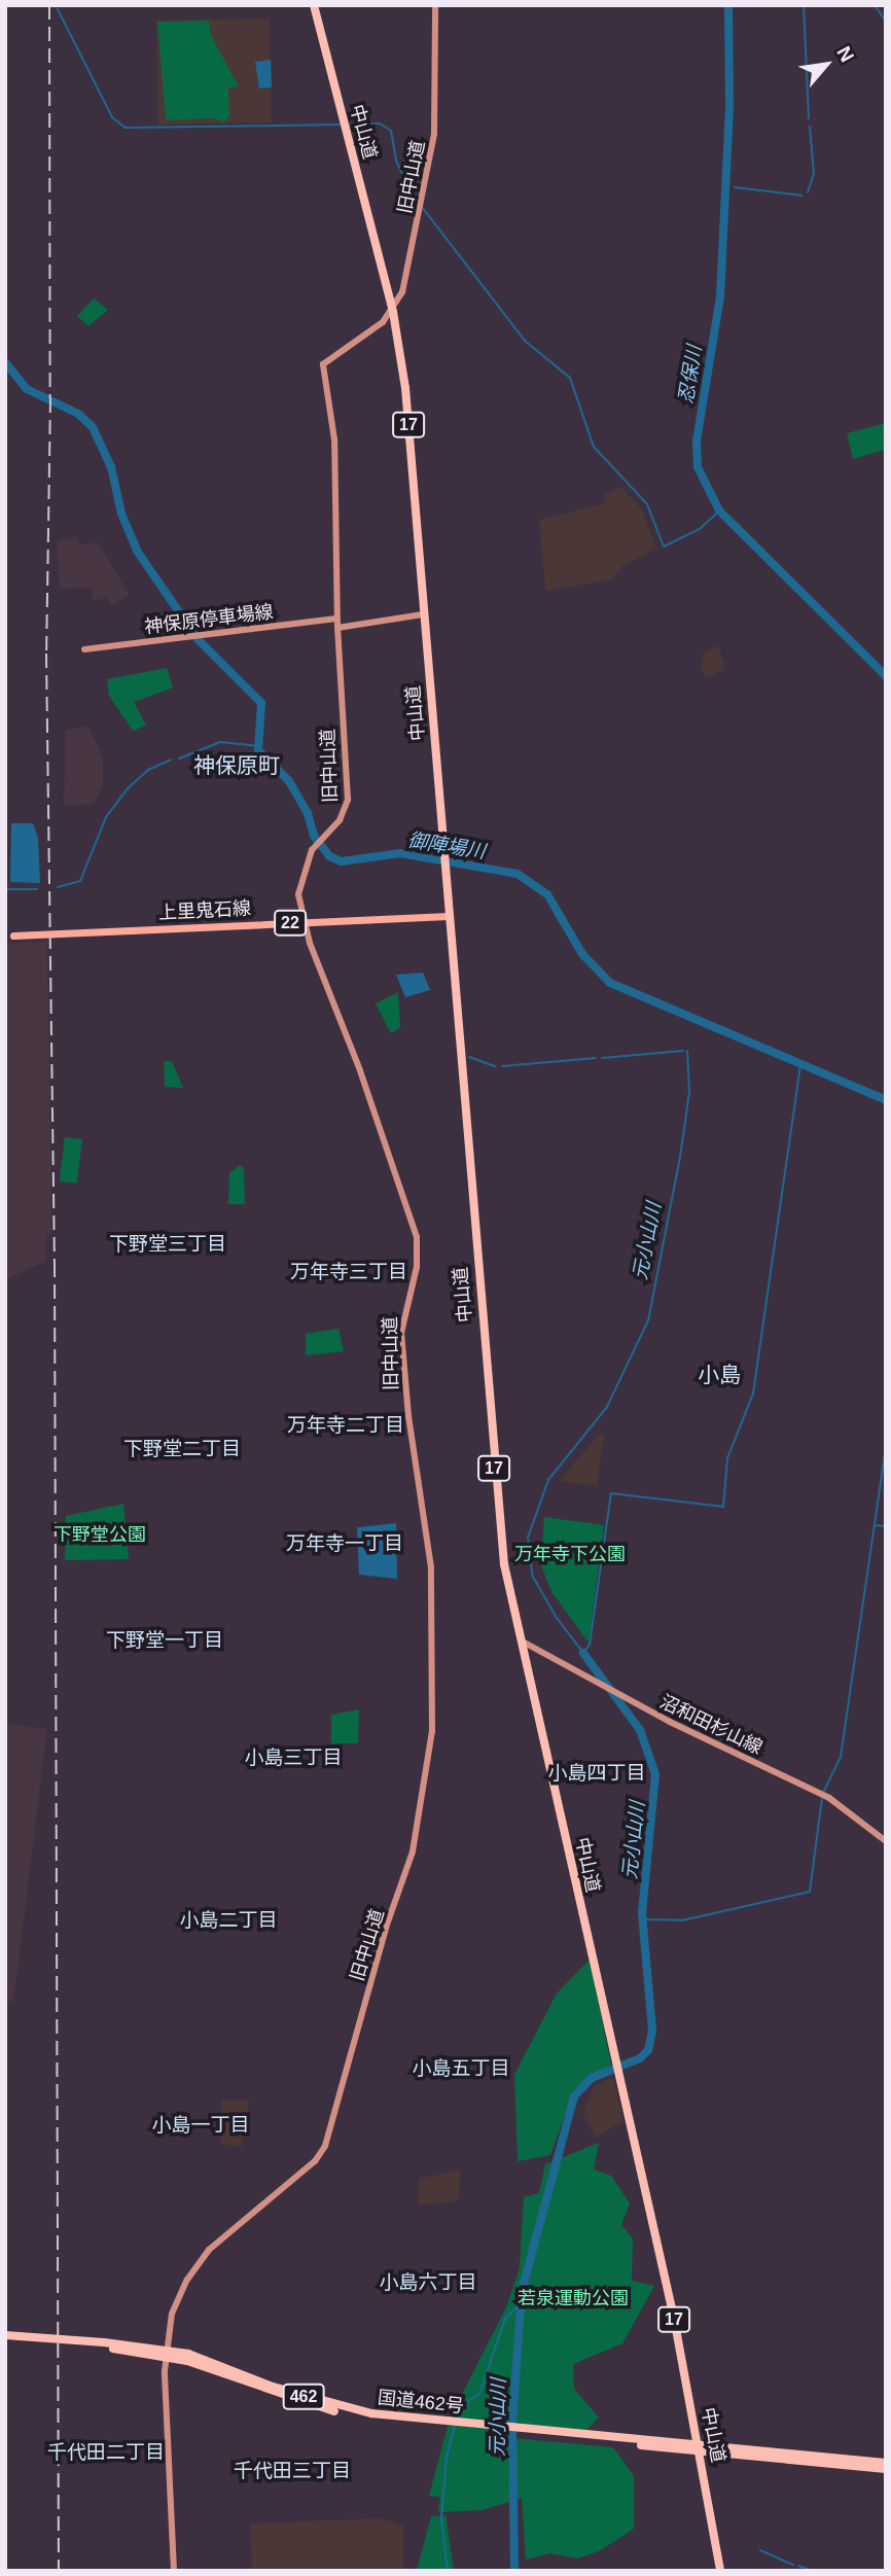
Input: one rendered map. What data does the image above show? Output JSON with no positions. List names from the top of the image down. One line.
{"streets":{"highway":["中山道","17","462","国道462号"],"main road":["旧中山道","神保原停車場線","上里鬼石線","22","沼和田杉山線"]},"crossings":[["中山道","旧中山道"],["中山道","上里鬼石線"],["中山道","沼和田杉山線"],["中山道","国道462号"],["旧中山道","神保原停車場線"],["旧中山道","上里鬼石線"],["旧中山道","国道462号"]],"districts":["神保原町","下野堂三丁目","万年寺三丁目","小島","万年寺二丁目","下野堂二丁目","万年寺一丁目","下野堂一丁目","小島三丁目","小島四丁目","小島二丁目","小島五丁目","小島一丁目","小島六丁目","千代田二丁目","千代田三丁目"],"water":["忍保川","御陣場川","元小山川"],"parks":["下野堂公園","万年寺下公園","若泉運動公園"],"north":"top right"}
